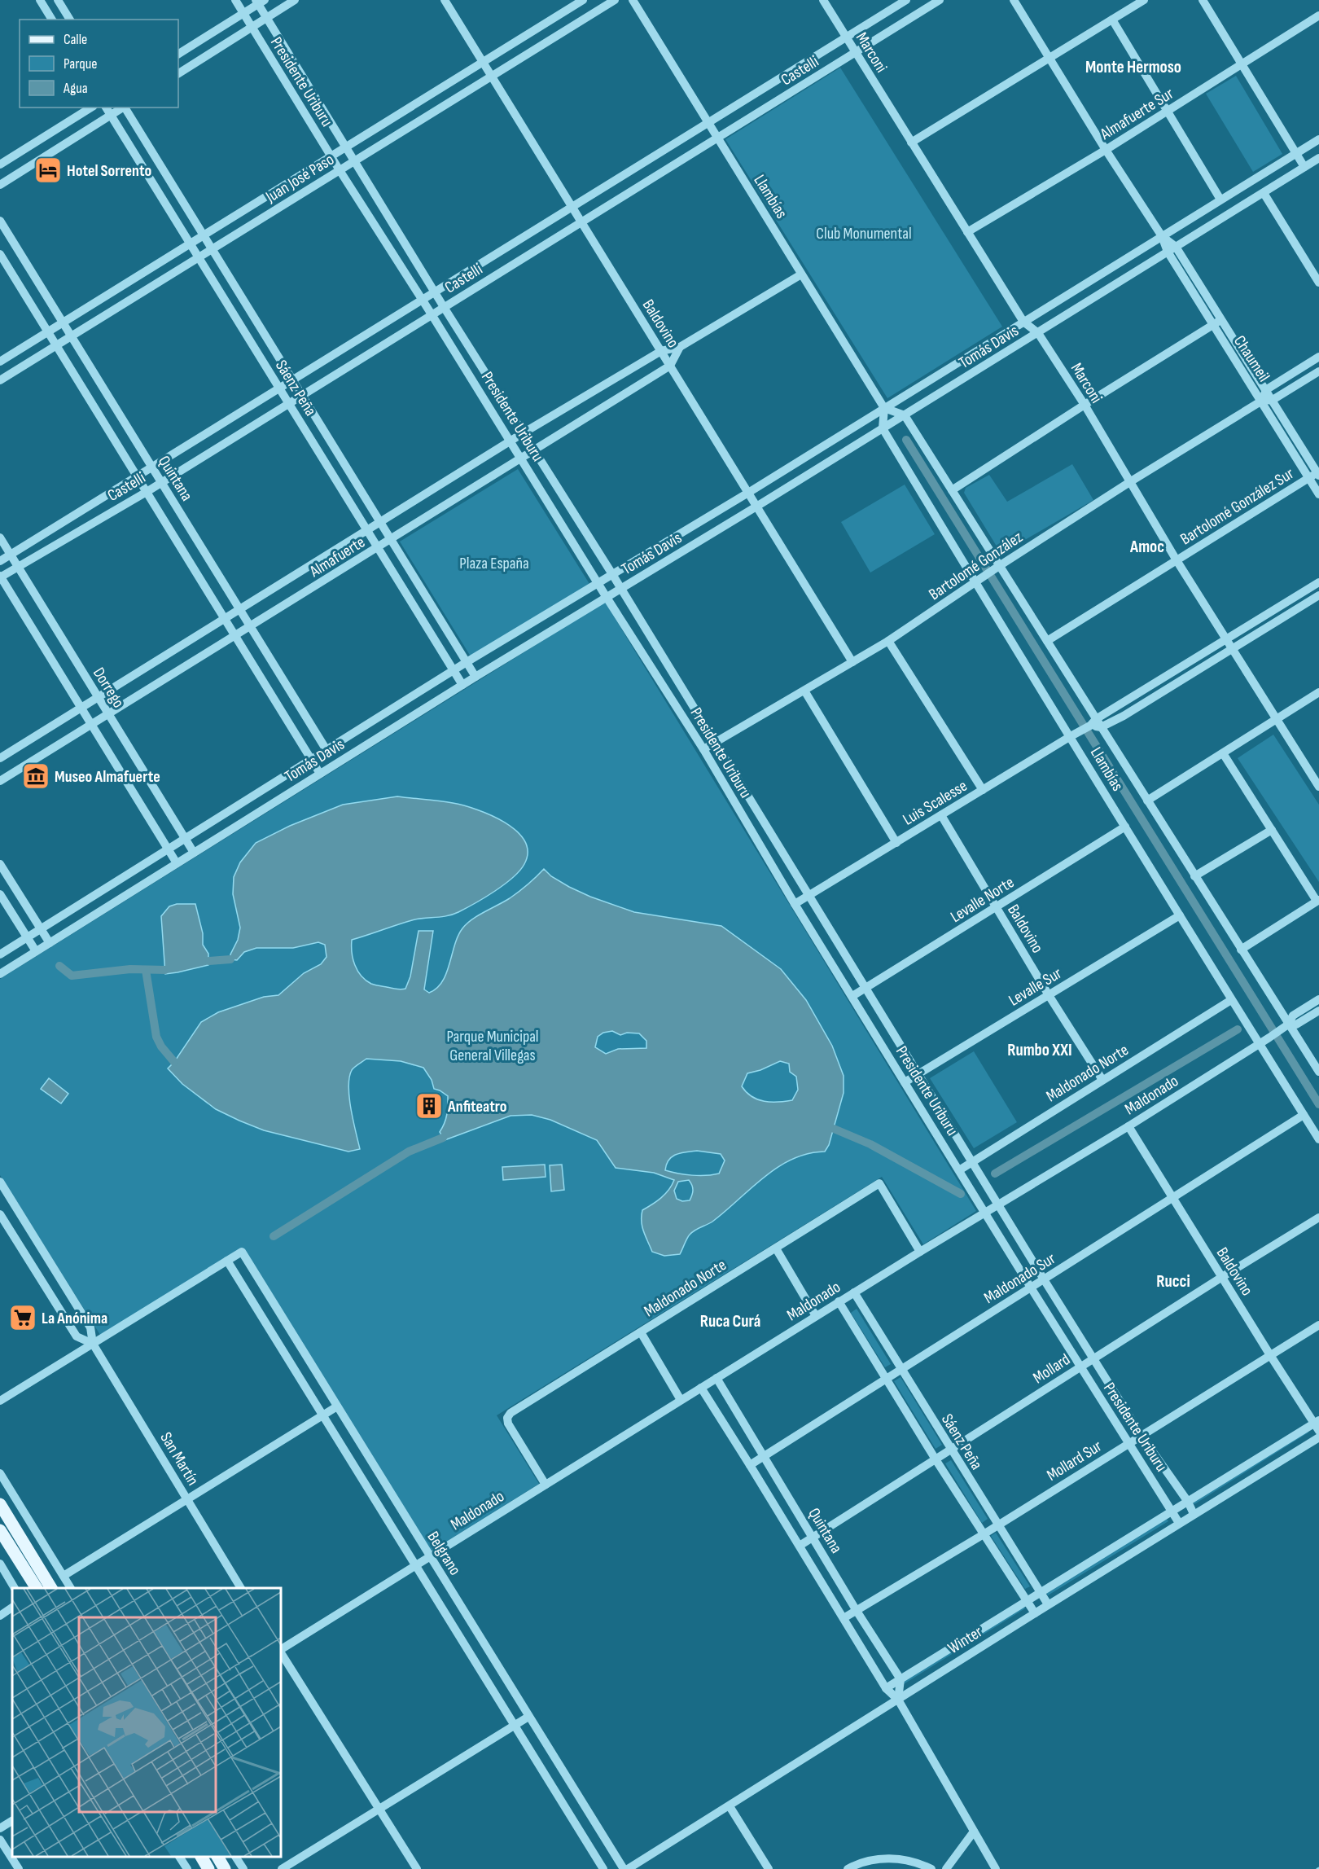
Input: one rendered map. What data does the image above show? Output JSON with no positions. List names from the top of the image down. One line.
{"streets":{"street":["Marconi","Castelli","Presidente Uriburu","Almafuerte Sur","Juan José Paso","Llambías","Baldovino","Tomás Davis","Chaumeil","Sáenz Peña","Quintana","Bartolomé González Sur","Almafuerte","Bartolomé González","Dorrego","Luis Scalesse","Levalle Norte","Levalle Sur","Maldonado Norte","Maldonado","Maldonado Sur","Mollard","San Martín","Mollard Sur","Belgrano","Winter"]},"crossings":[["Marconi","Castelli"],["Marconi","Almafuerte Sur"],["Marconi","Tomás Davis"],["Marconi","Bartolomé González Sur"],["Marconi","Bartolomé González"],["Marconi","Luis Scalesse"],["Castelli","Presidente Uriburu"],["Castelli","Llambías"],["Castelli","Baldovino"],["Castelli","Sáenz Peña"],["Castelli","Quintana"],["Castelli","Dorrego"],["Presidente Uriburu","Juan José Paso"],["Presidente Uriburu","Tomás Davis"],["Presidente Uriburu","Almafuerte"],["Presidente Uriburu","Bartolomé González"],["Presidente Uriburu","Luis Scalesse"],["Presidente Uriburu","Levalle Norte"],["Presidente Uriburu","Levalle Sur"],["Presidente Uriburu","Maldonado Norte"],["Presidente Uriburu","Maldonado"],["Presidente Uriburu","Maldonado Sur"],["Presidente Uriburu","Mollard"],["Presidente Uriburu","Mollard Sur"],["Presidente Uriburu","Winter"],["Almafuerte Sur","Chaumeil"],["Juan José Paso","Baldovino"],["Juan José Paso","Sáenz Peña"],["Juan José Paso","Quintana"],["Llambías","Tomás Davis"],["Llambías","Almafuerte"],["Llambías","Bartolomé González"],["Llambías","Luis Scalesse"],["Llambías","Levalle Norte"],["Llambías","Levalle Sur"],["Llambías","Maldonado Norte"],["Llambías","Maldonado"],["Llambías","Maldonado Sur"],["Baldovino","Tomás Davis"],["Baldovino","Almafuerte"],["Baldovino","Bartolomé González"],["Baldovino","Luis Scalesse"],["Baldovino","Levalle Norte"],["Baldovino","Levalle Sur"],["Baldovino","Maldonado Norte"],["Baldovino","Maldonado"],["Baldovino","Maldonado Sur"],["Baldovino","Mollard"],["Baldovino","Mollard Sur"],["Baldovino","Winter"],["Tomás Davis","Chaumeil"],["Tomás Davis","Sáenz Peña"],["Tomás Davis","Quintana"],["Tomás Davis","Dorrego"],["Chaumeil","Bartolomé González Sur"],["Chaumeil","Bartolomé González"],["Sáenz Peña","Almafuerte"],["Sáenz Peña","Maldonado"],["Sáenz Peña","Maldonado Sur"],["Sáenz Peña","Mollard"],["Sáenz Peña","Mollard Sur"],["Sáenz Peña","Winter"],["Quintana","Almafuerte"],["Quintana","Maldonado"],["Quintana","Maldonado Sur"],["Quintana","Mollard"],["Quintana","Mollard Sur"],["Quintana","Winter"],["Almafuerte","Dorrego"],["Maldonado Norte","Maldonado"],["Maldonado","Belgrano"]],"districts":["Monte Hermoso","Amoc","Rumbo XXI","Rucci","Ruca Curá"],"parks":["Club Monumental","Plaza España","Parque Municipal General Villegas"],"places":{"hotel":["Hotel Sorrento"],"museum":["Museo Almafuerte"],"building":["Anfiteatro"],"supermarket":["La Anónima"]},"legend":["Calle","Parque","Agua"]}
